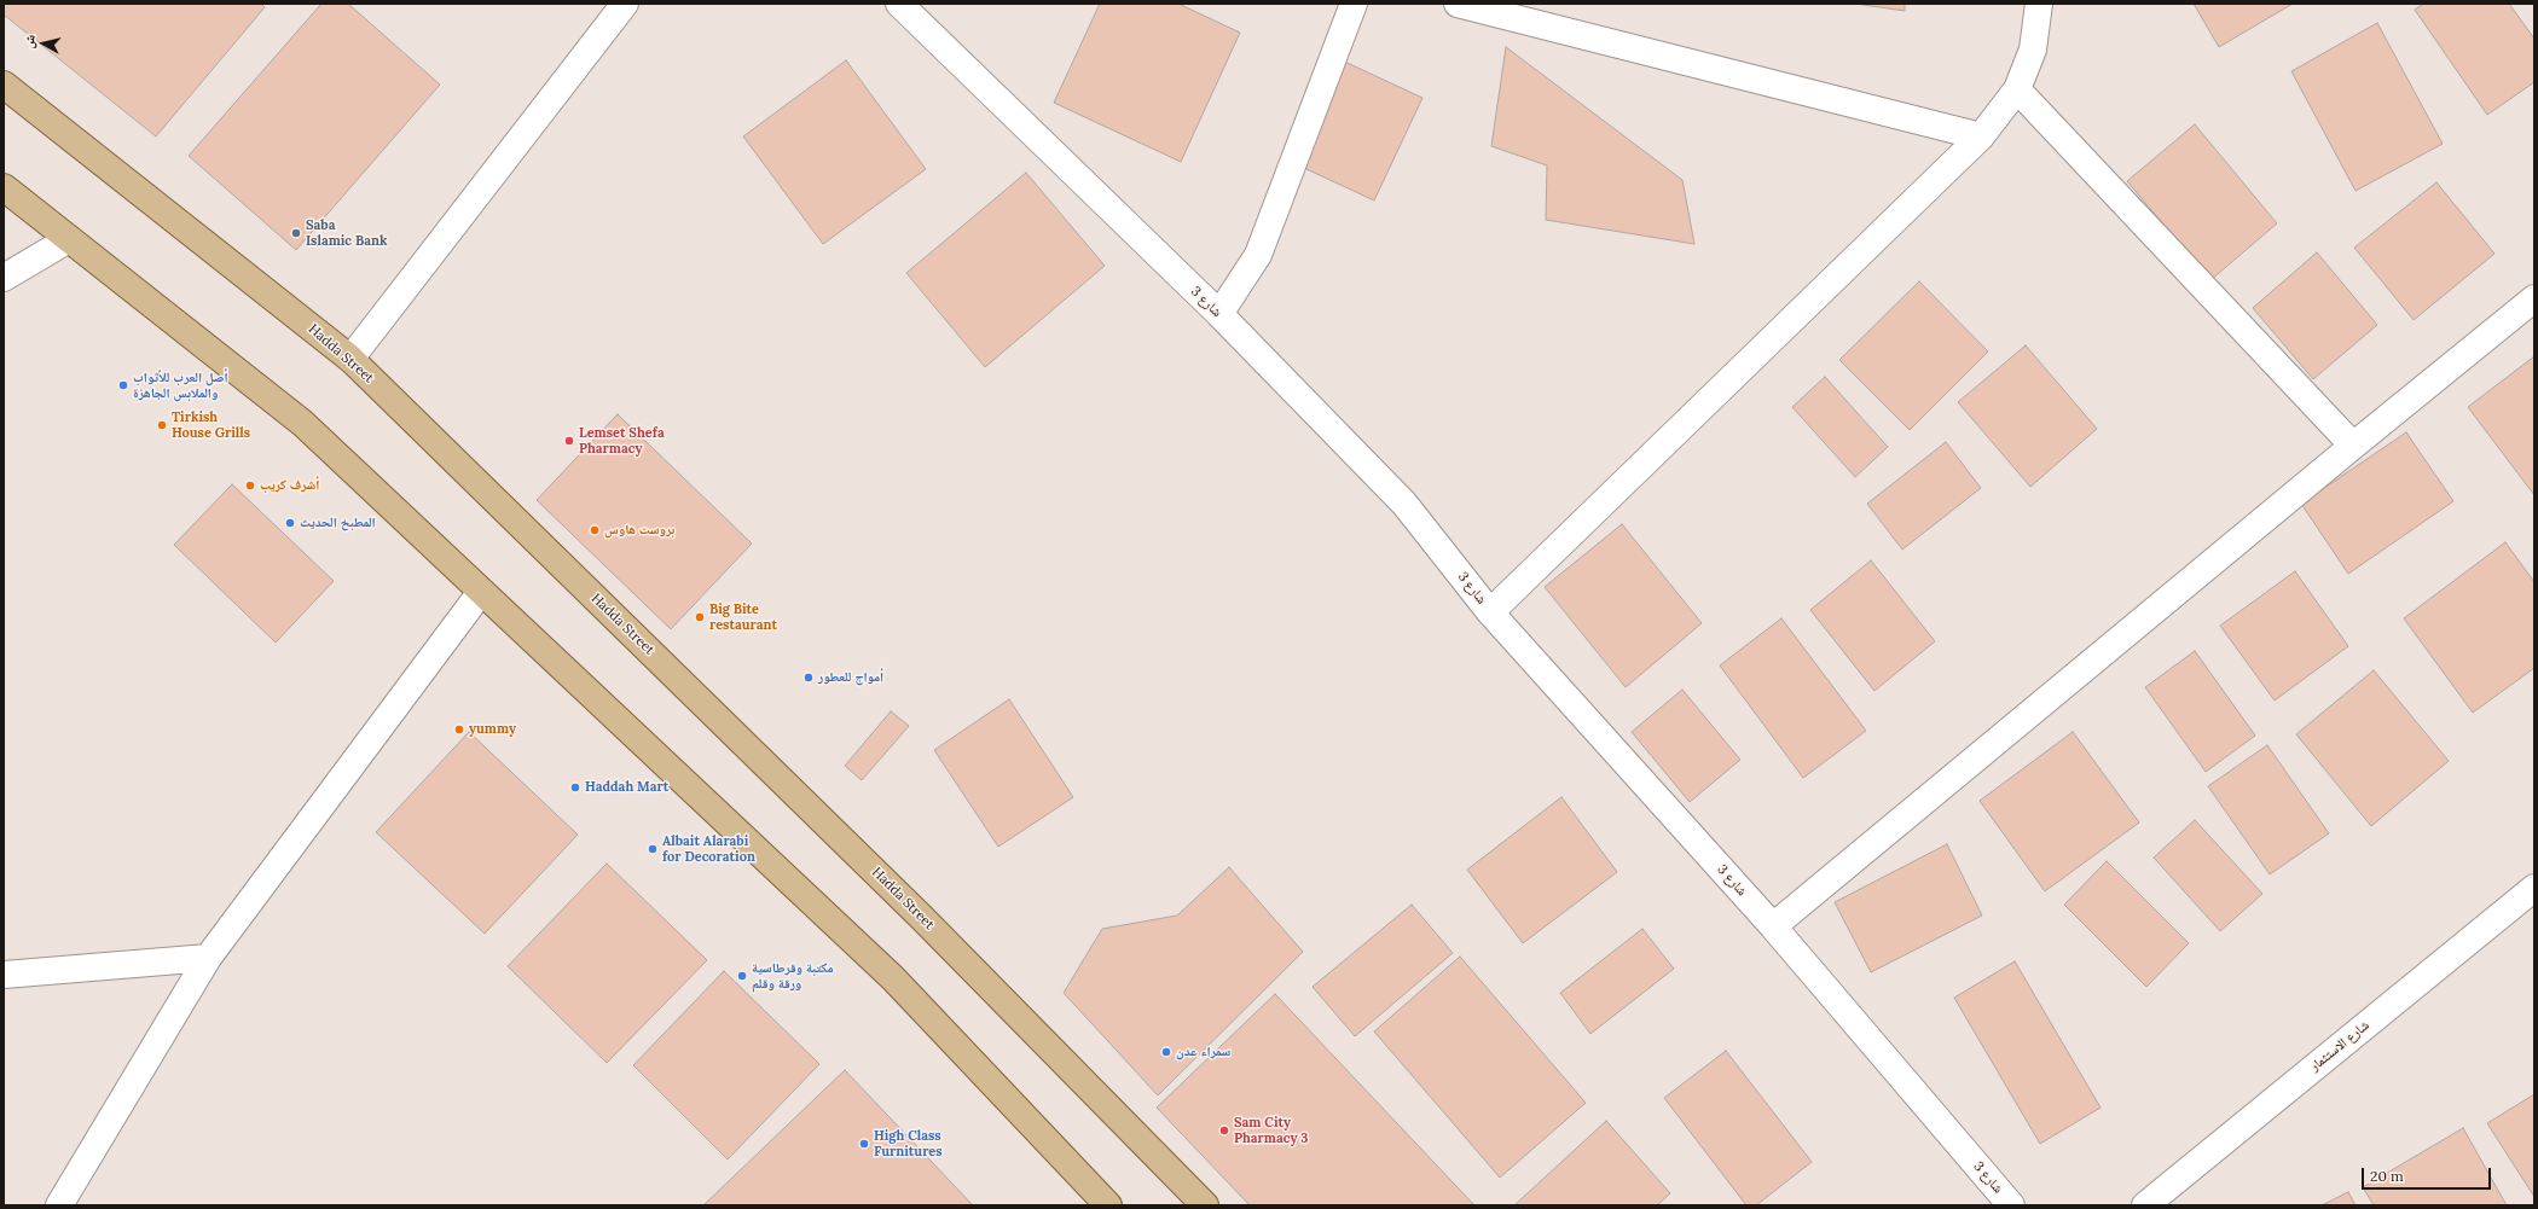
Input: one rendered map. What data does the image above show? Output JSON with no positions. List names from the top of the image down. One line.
{"streets":{"main road":["Hadda Street"],"street":["شارع 3","شارع الاستثمار"]},"places":["Saba Islamic Bank","أصل العرب للأثواب والملابس الجاهزة","Tirkish House Grills","Lemset Shefa Pharmacy","أشرف كريب","المطبخ الحديث","بروست هاوس","Big Bite restaurant","أمواج للعطور","yummy","Haddah Mart","Albait Alarabi for Decoration","مكتبة وقرطاسية ورقة وقلم","سمراء عدن","Sam City Pharmacy 3","High Class Furnitures"],"scale_bar":"20 m","north":"left"}
